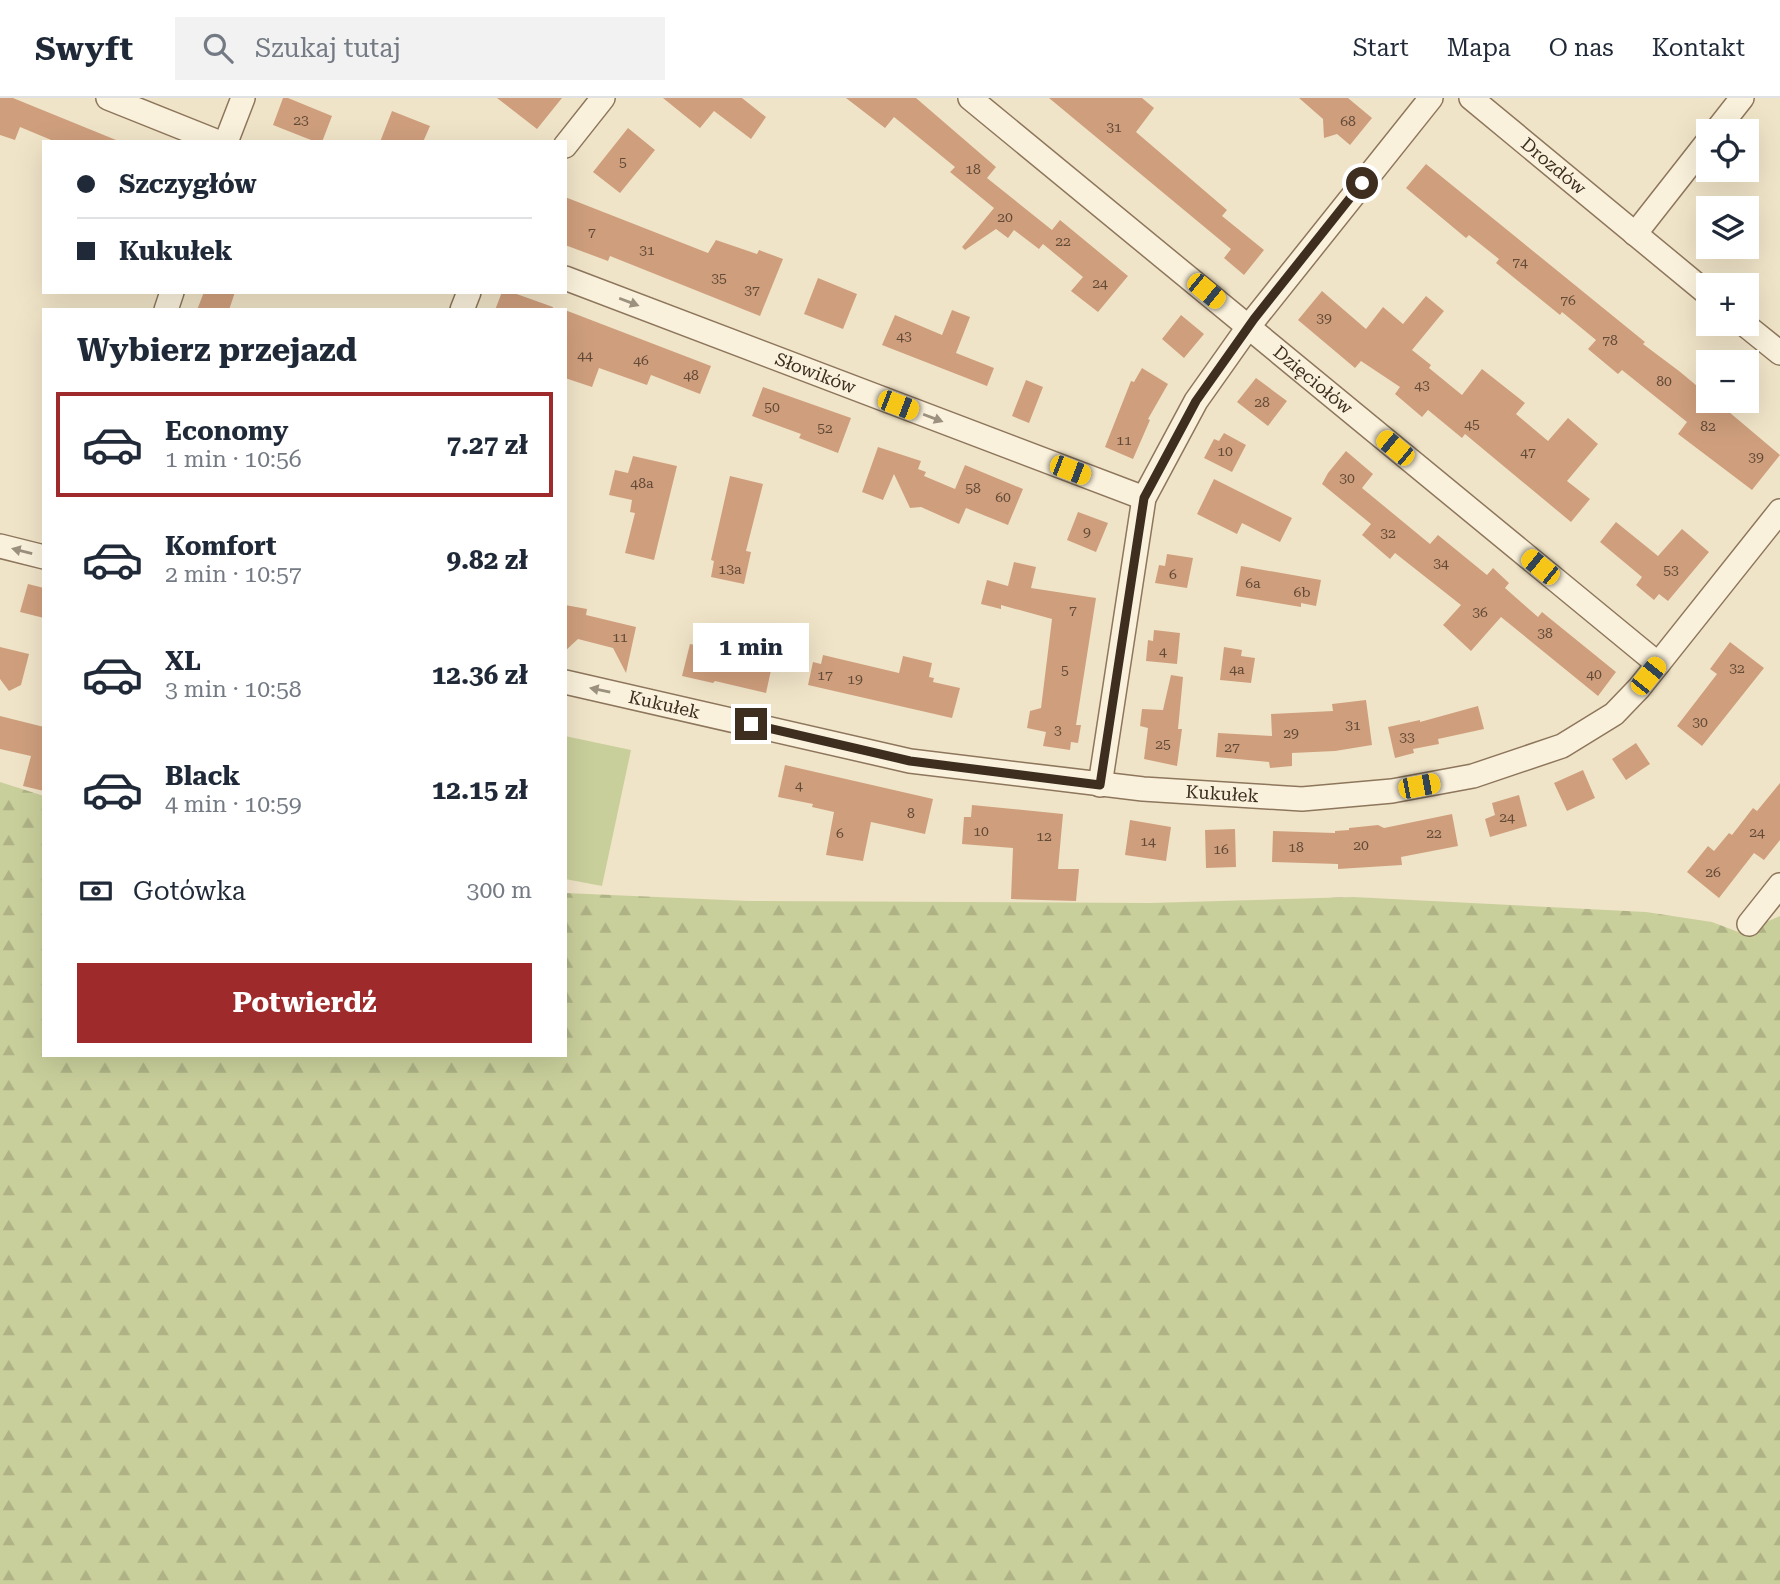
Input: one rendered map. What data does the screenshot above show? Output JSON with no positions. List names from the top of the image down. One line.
{"streets":{"street":["Drozdów","Słowików","Dzięciołów","Kukułek"]},"crossings":[["Dzięciołów","Kukułek"]],"one_way":["Słowików","Kukułek"],"house_numbers":["23","68","31","5","18","20","7","22","31","74","35","24","37","76","39","43","78","44","46","48","80","43","28","50","45","82","52","11","10","47","39","30","48a","58","60","9","32","34","13a","53","6","6a","6b","7","36","38","11","4","32","4a","5","40","17","19","30","31","3","29","33","25","27","4","8","24","10","24","6","22","12","14","20","18","16","26"],"page":{"header":"Swyft","search":"Szukaj tutaj","nav":["Start","Mapa","O nas","Kontakt"],"map_buttons":["+","−"],"banner":["Szczygłów","Kukułek"],"heading":"Wybierz przejazd","list":[{"name":"Economy","note":"1 min · 10:56","value":"7.27 zł"},{"name":"Komfort","note":"2 min · 10:57","value":"9.82 zł"},{"name":"XL","note":"3 min · 10:58","value":"12.36 zł"},{"name":"Black","note":"4 min · 10:59","value":"12.15 zł"}],"bubble":"1 min","pay":["Gotówka","300 m"],"buttons":"Potwierdź"}}
